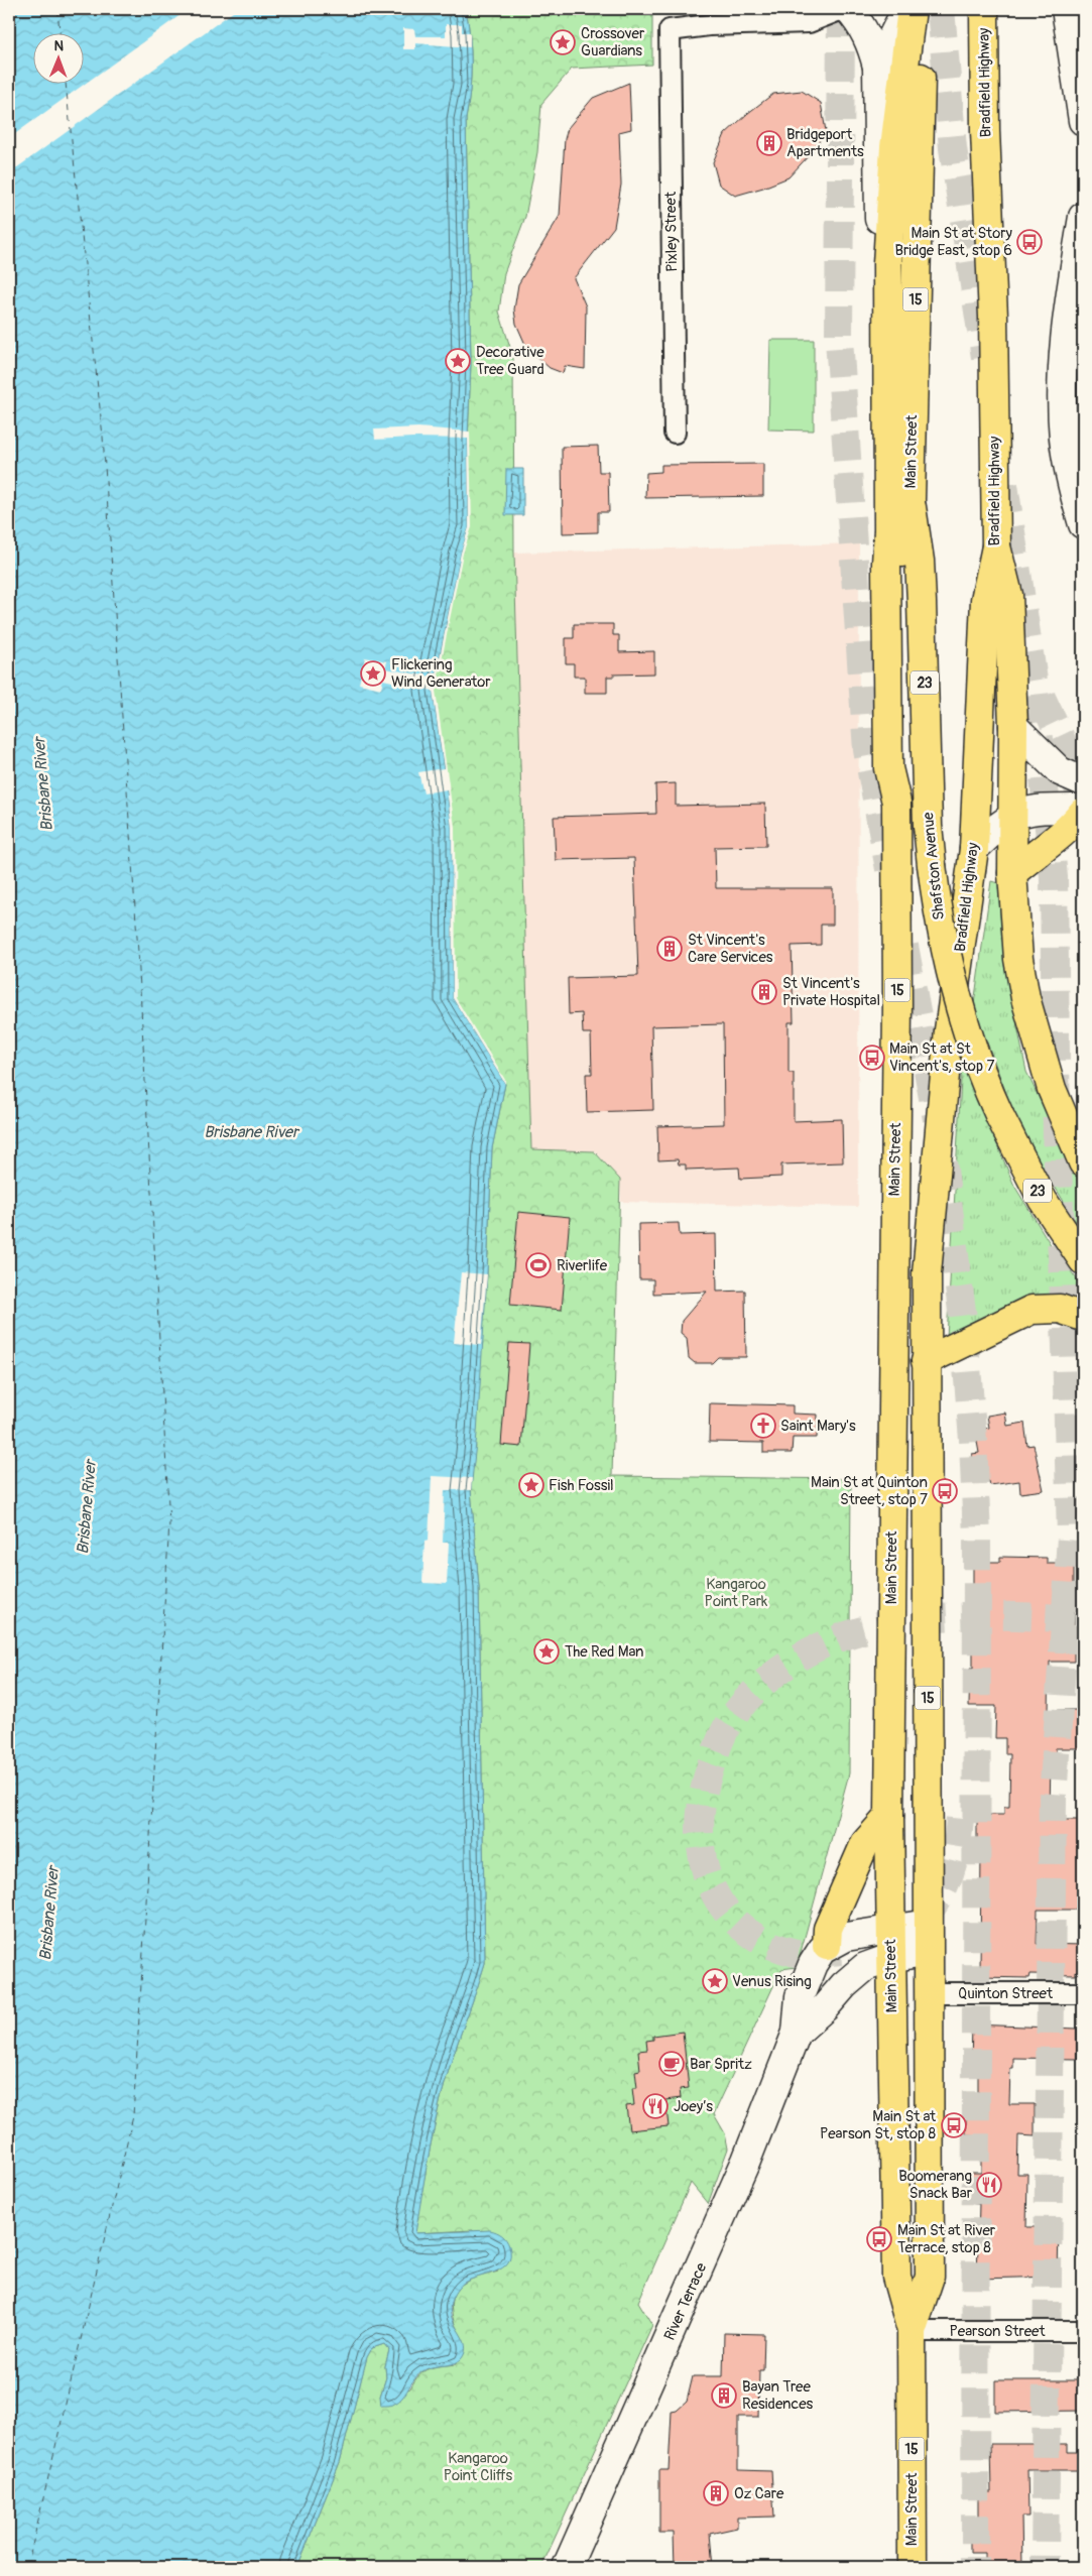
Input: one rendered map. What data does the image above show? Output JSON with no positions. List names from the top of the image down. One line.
{"streets":{"main road":["Bradfield Highway","15","Main Street","23","Shafston Avenue"],"street":["Pixley Street","Quinton Street","River Terrace","Pearson Street"]},"crossings":[["Bradfield Highway","Main Street"],["Main Street","Shafston Avenue"],["Main Street","Quinton Street"],["Main Street","River Terrace"],["Main Street","Pearson Street"]],"water":["Brisbane River"],"parks":["Kangaroo Point Park","Kangaroo Point Cliffs"],"places":{"place":["Crossover Guardians","Decorative Tree Guard","Flickering Wind Generator","Fish Fossil","The Red Man","Venus Rising"],"building":["Bridgeport Apartments","St Vincent's Care Services","St Vincent's Private Hospital","Bayan Tree Residences","Oz Care"],"bus stop":["Main St at Story Bridge East, stop 6","Main St at St Vincent's, stop 7","Main St at Quinton Street, stop 7","Main St at Pearson St, stop 8","Main St at River Terrace, stop 8"],"sports":["Riverlife"],"church":["Saint Mary's"],"cafe":["Bar Spritz"],"restaurant":["Joey’s","Boomerang Snack Bar"]},"north":"top"}
